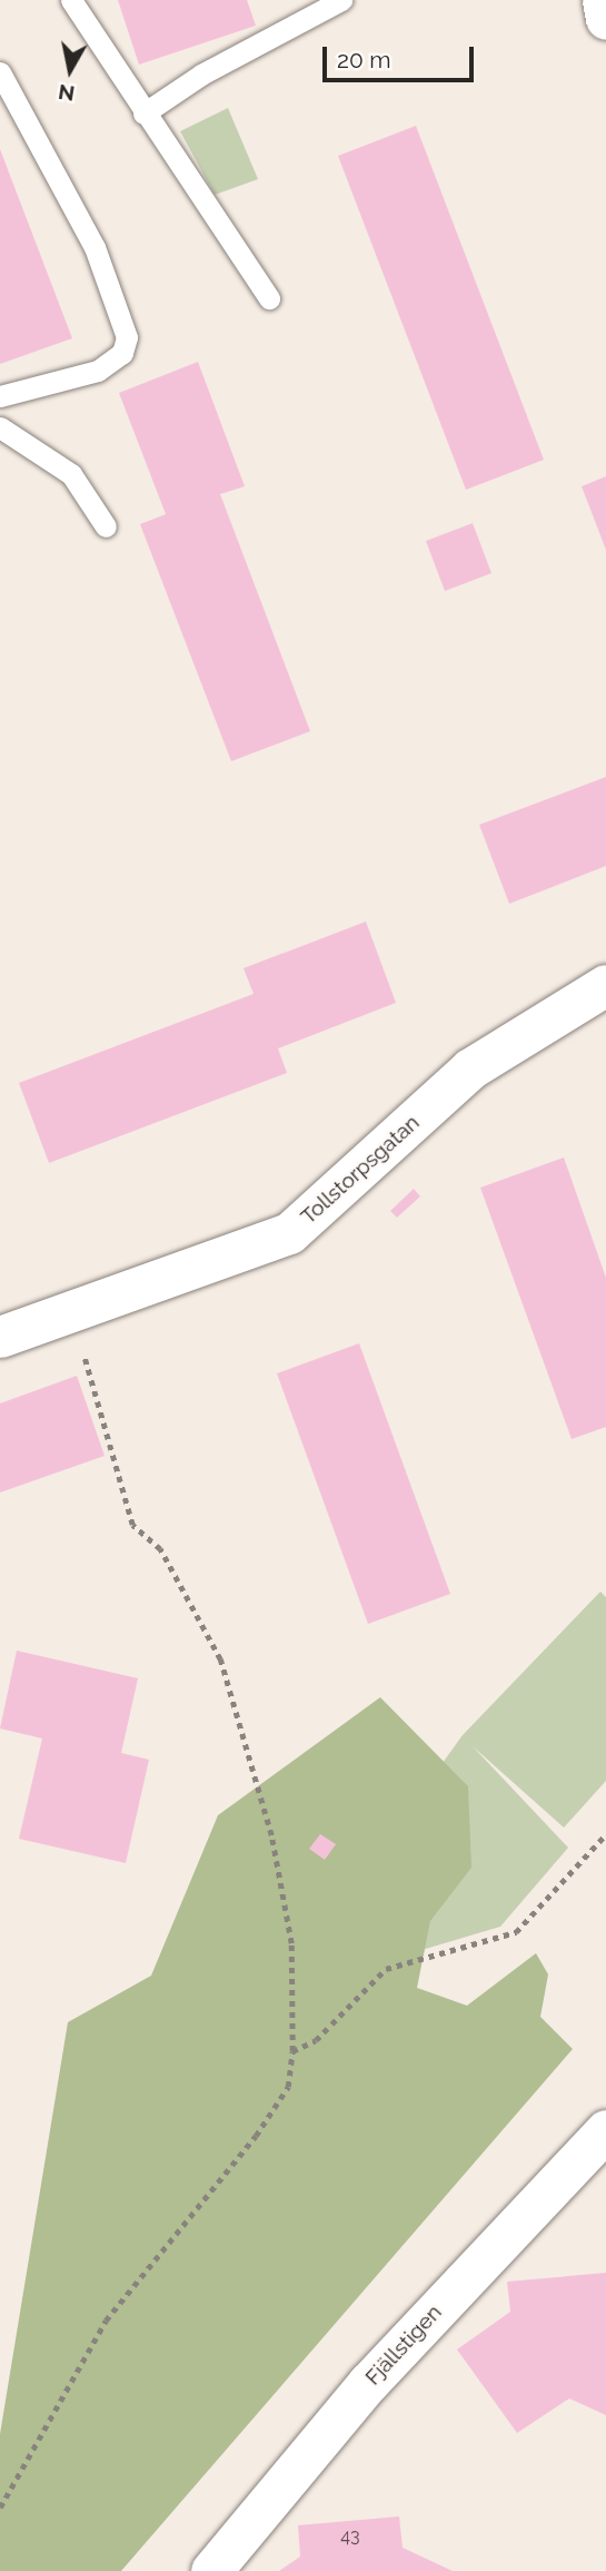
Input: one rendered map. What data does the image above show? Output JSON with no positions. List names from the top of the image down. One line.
{"streets":{"street":["Tollstorpsgatan","Fjällstigen"]},"house_numbers":["43"],"scale_bar":"20 m","north":"bottom"}
